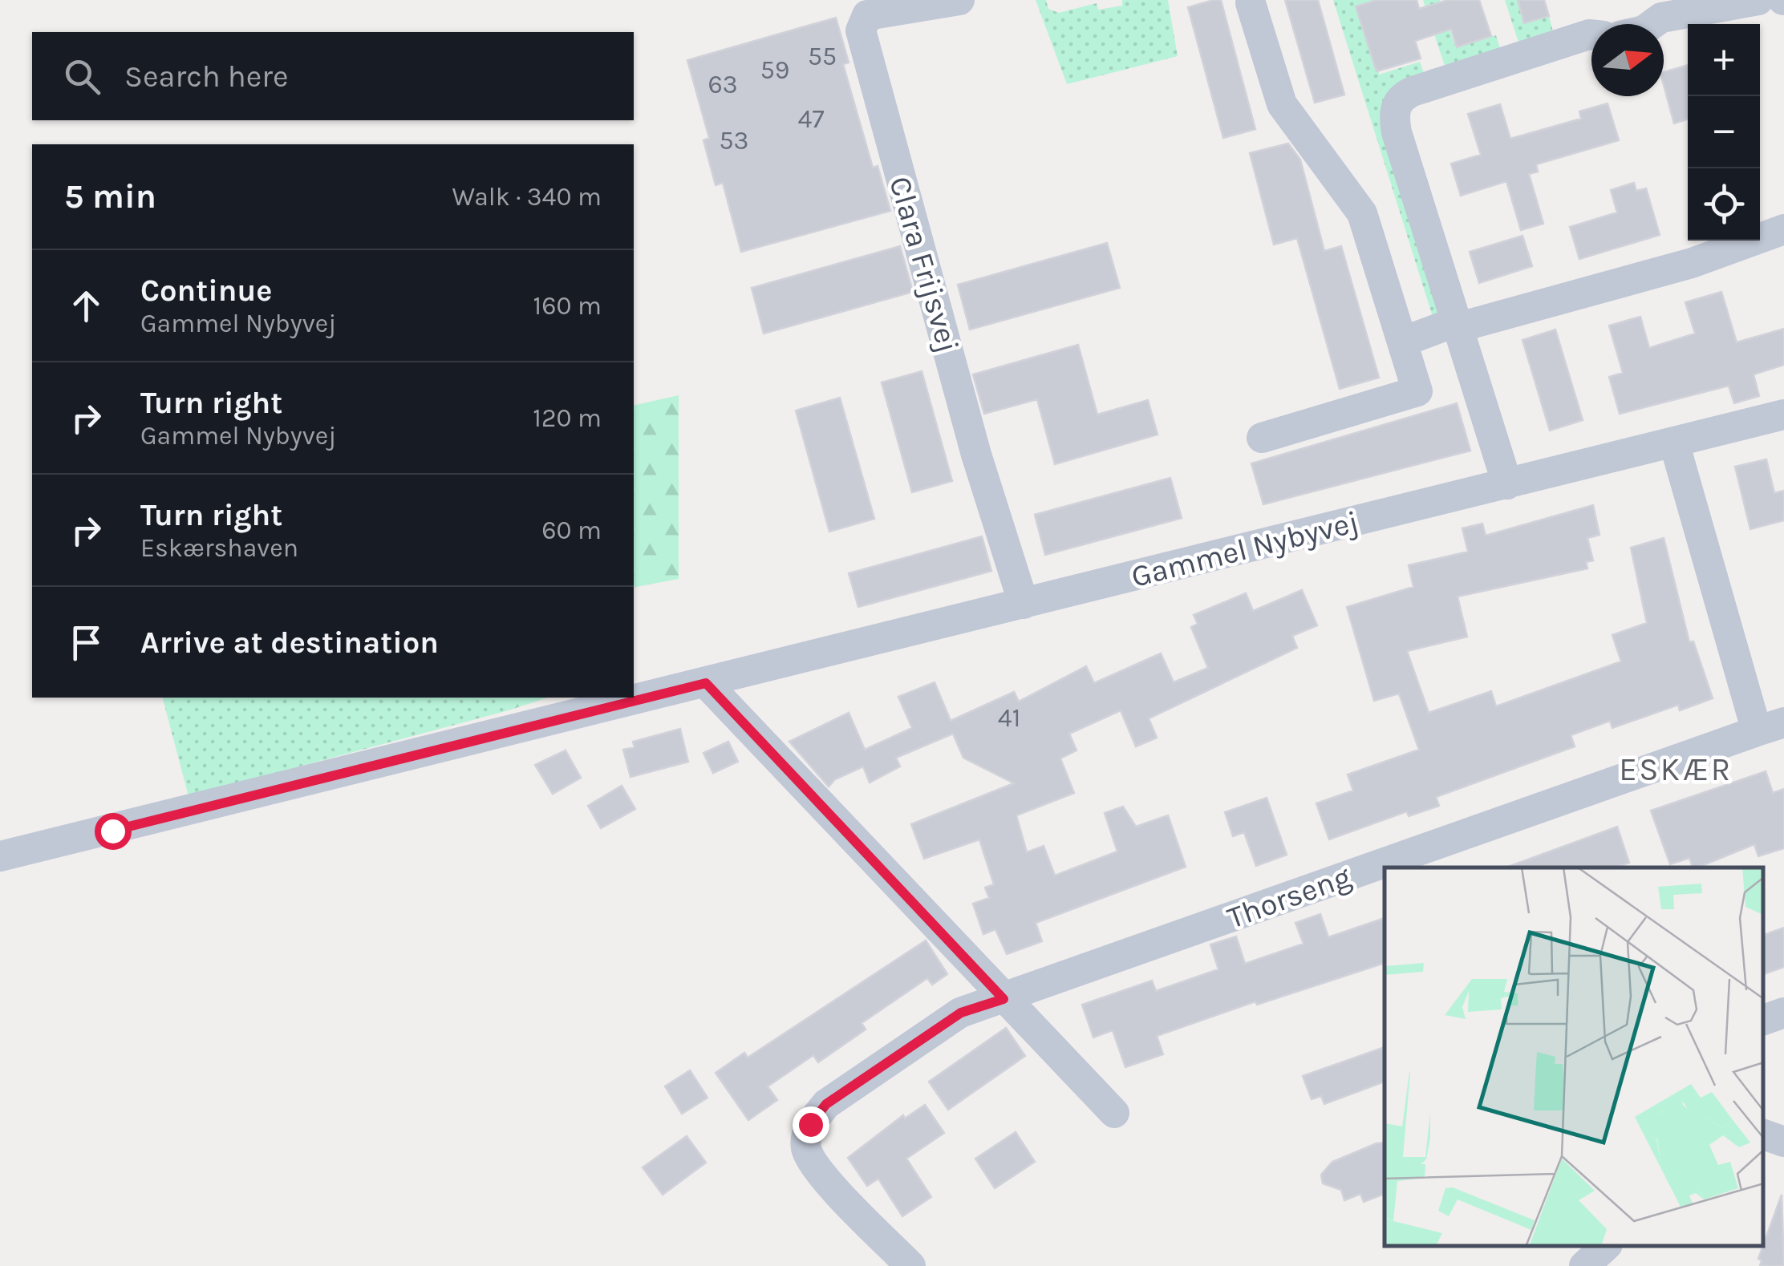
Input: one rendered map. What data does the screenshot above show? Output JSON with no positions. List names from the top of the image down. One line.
{"streets":{"street":["Clara Frijsvej","Gammel Nybyvej","Thorseng"]},"crossings":[["Clara Frijsvej","Gammel Nybyvej"],["Gammel Nybyvej","Thorseng"]],"districts":["ESKÆR"],"house_numbers":["55","59","63","47","53","41"],"north":"right","page":{"map_buttons":["+","−"],"search":"Search here","heading":["5 min","Walk · 340 m"],"list":[["Continue","Gammel Nybyvej","160 m"],["Turn right","Gammel Nybyvej","120 m"],["Turn right","Eskærshaven","60 m"],"Arrive at destination"]}}
